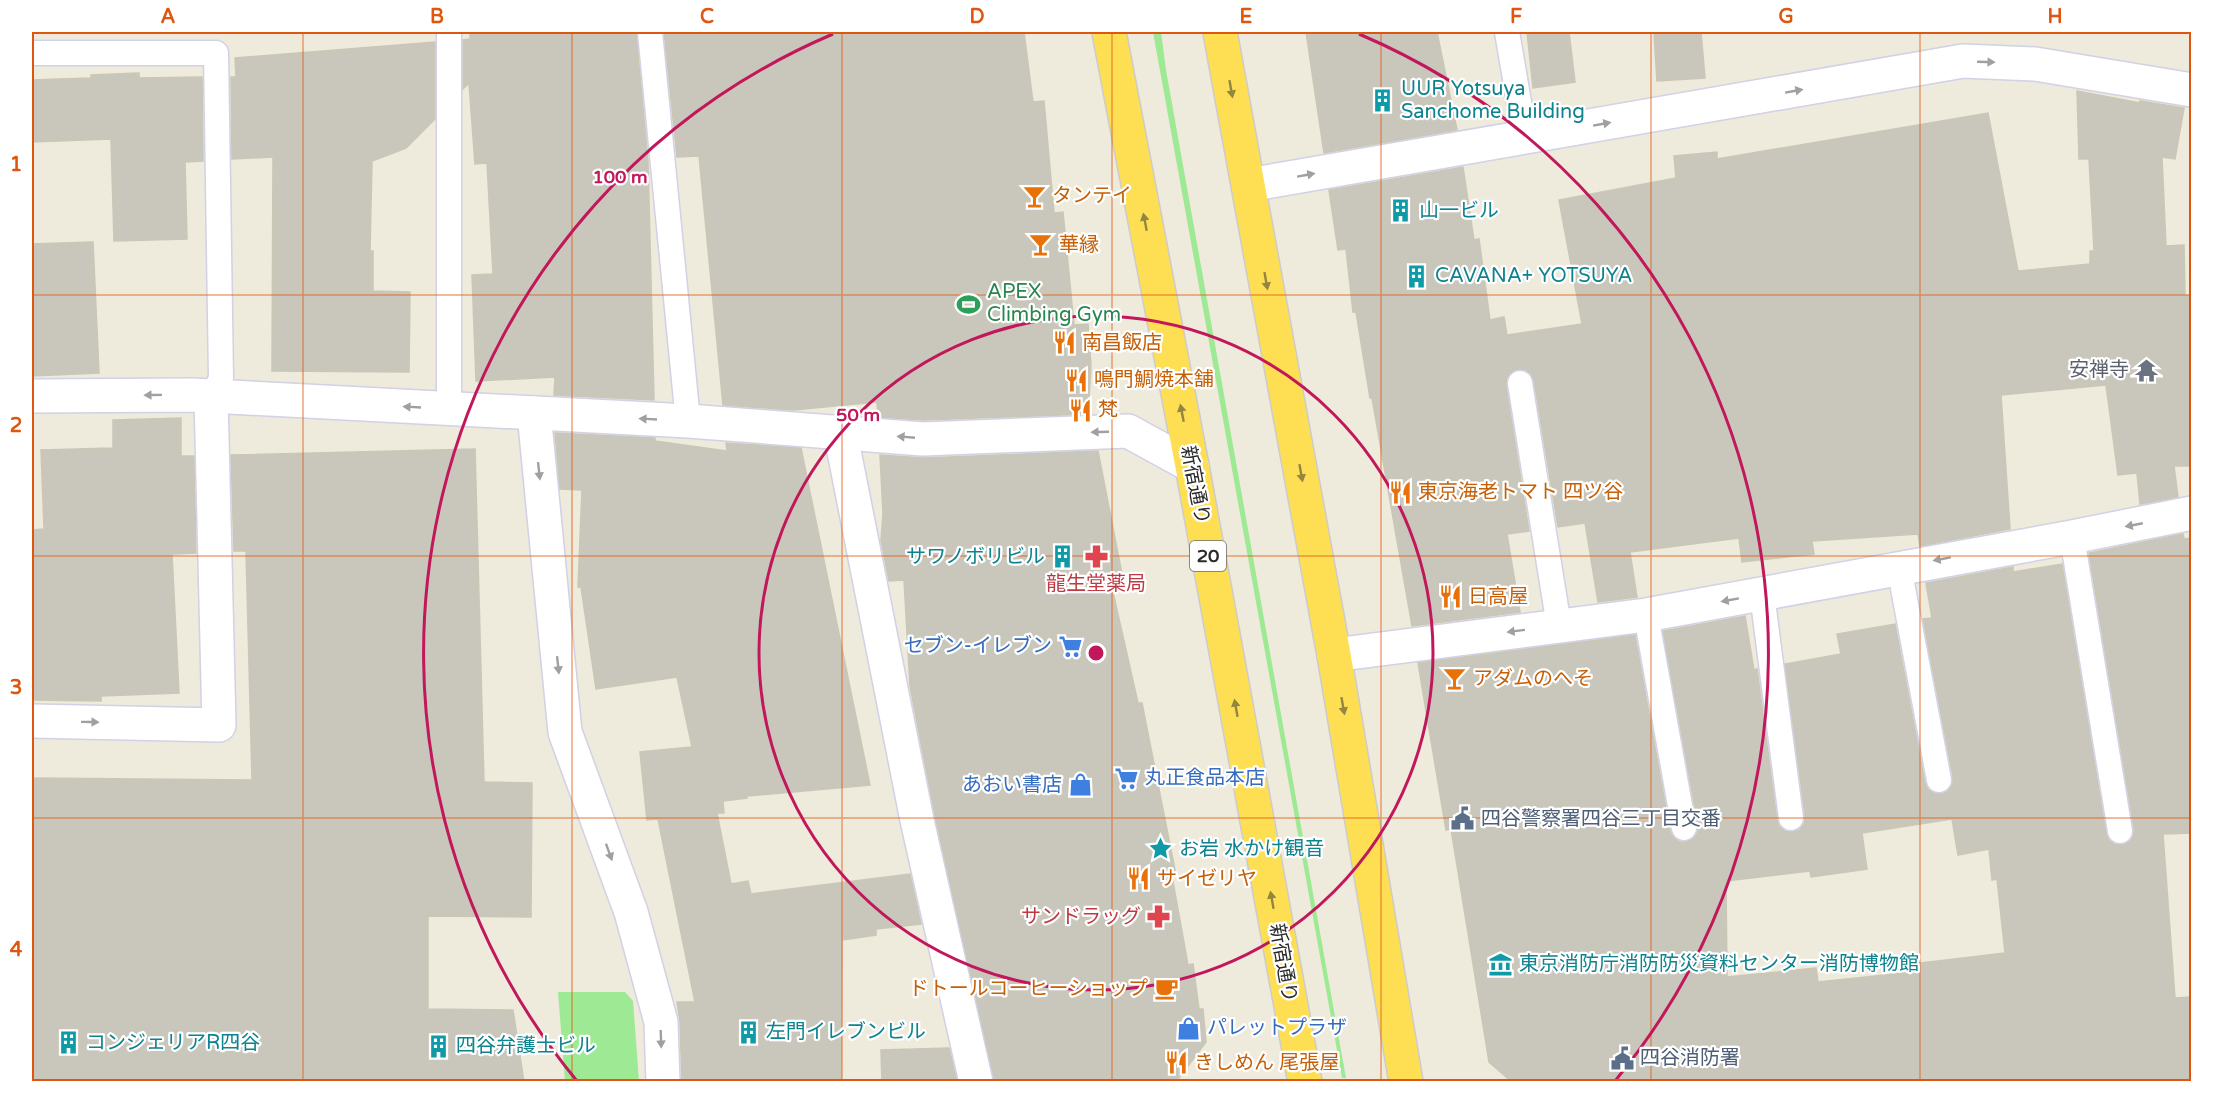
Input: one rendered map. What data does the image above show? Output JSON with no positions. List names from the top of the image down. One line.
{"streets":{"highway":["新宿通り","20"]},"places":{"building":["UUR Yotsuya Sanchome Building","山一ビル","CAVANA+ YOTSUYA","サワノボリビル","左門イレブンビル","コンジェリアR四谷","四谷弁護士ビル"],"bar":["タンテイ","華縁","アダムのへそ"],"sports":["APEX Climbing Gym"],"restaurant":["南昌飯店","鳴門鯛焼本舗","梵","東京海老トマト 四ツ谷","日高屋","サイゼリヤ","きしめん 尾張屋"],"temple":["安禅寺"],"pharmacy":["龍生堂薬局","サンドラッグ"],"supermarket":["セブン-イレブン","丸正食品本店"],"shop":["あおい書店","パレットプラザ"],"public building":["四谷警察署四谷三丁目交番","四谷消防署"],"place":["お岩 水かけ観音"],"museum":["東京消防庁消防防災資料センター消防博物館"],"cafe":["ドトールコーヒーショップ"]},"grid":{"columns":["A","B","C","D","E","F","G","H"],"rows":["1","2","3","4"]},"rings":["100 m","50 m"]}
